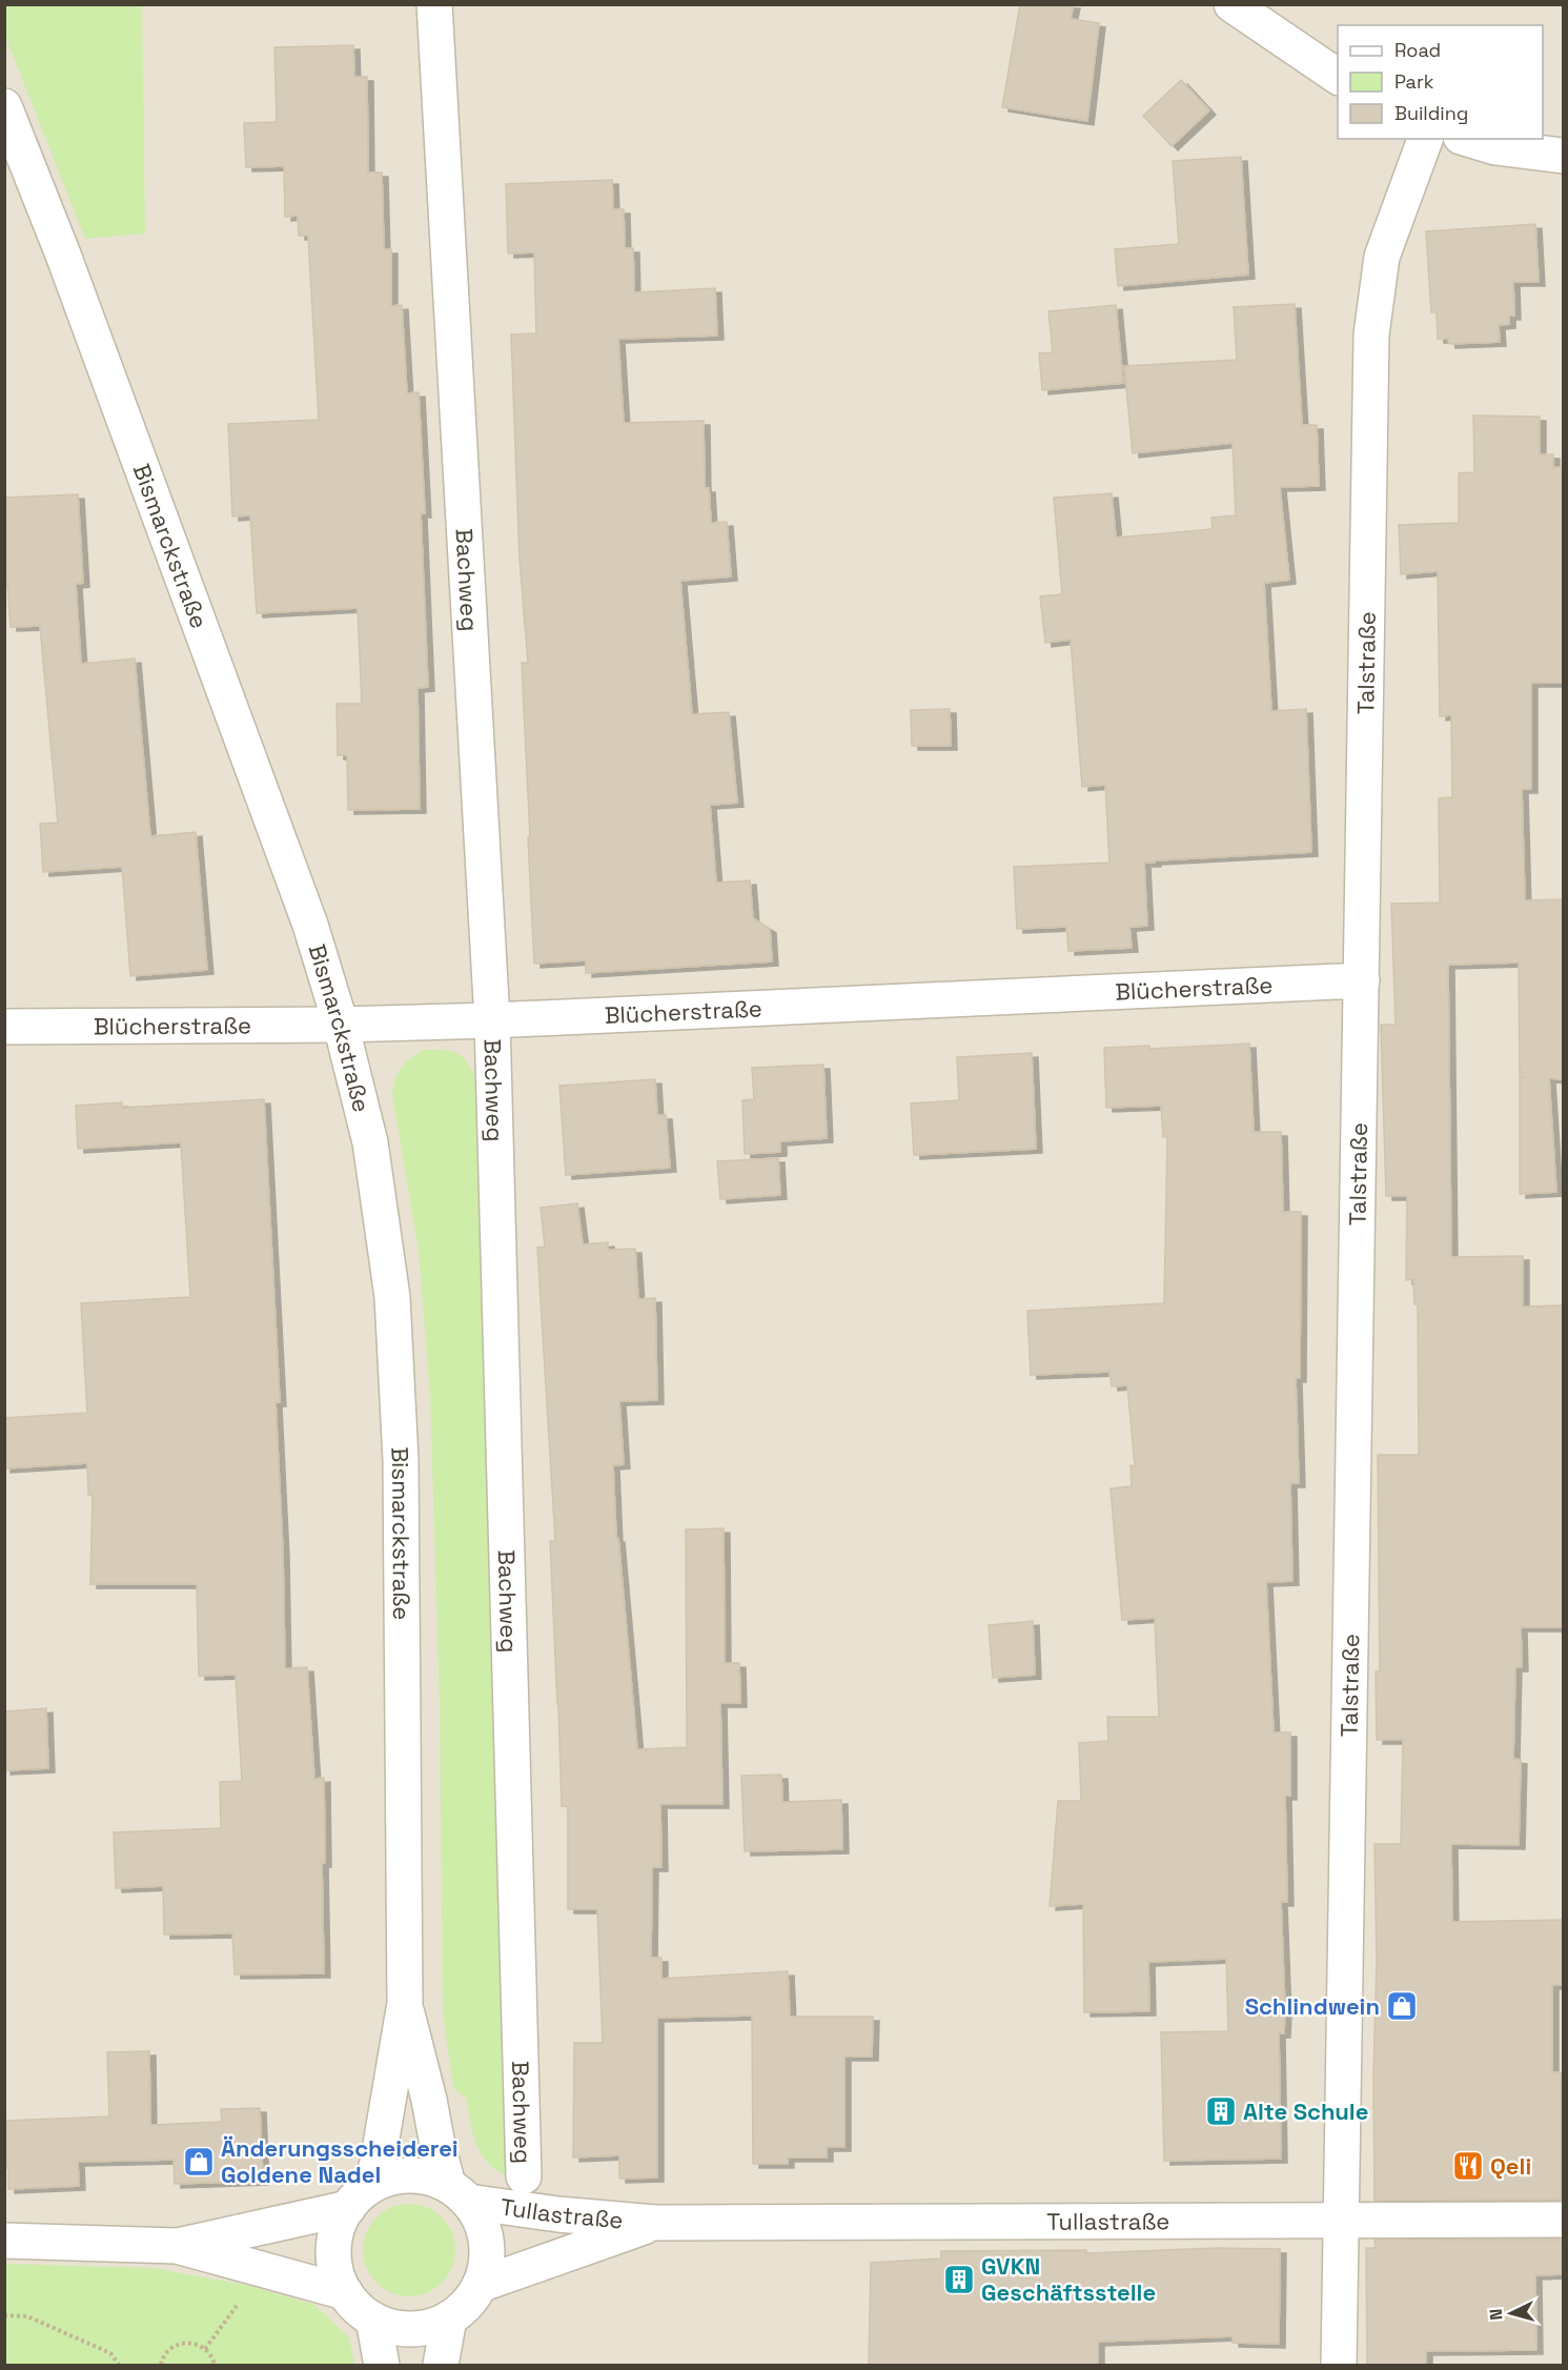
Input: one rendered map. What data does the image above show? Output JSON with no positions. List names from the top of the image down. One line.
{"streets":{"street":["Bismarckstraße","Bachweg","Talstraße","Blücherstraße","Tullastraße"]},"crossings":[["Bismarckstraße","Blücherstraße"],["Bismarckstraße","Tullastraße"],["Bachweg","Blücherstraße"],["Talstraße","Blücherstraße"],["Talstraße","Tullastraße"]],"places":{"shop":["Schlindwein","Änderungsscheiderei Goldene Nadel"],"building":["Alte Schule","GVKN Geschäftsstelle"],"restaurant":["Qeli"]},"legend":["Road","Park","Building"],"north":"left"}
